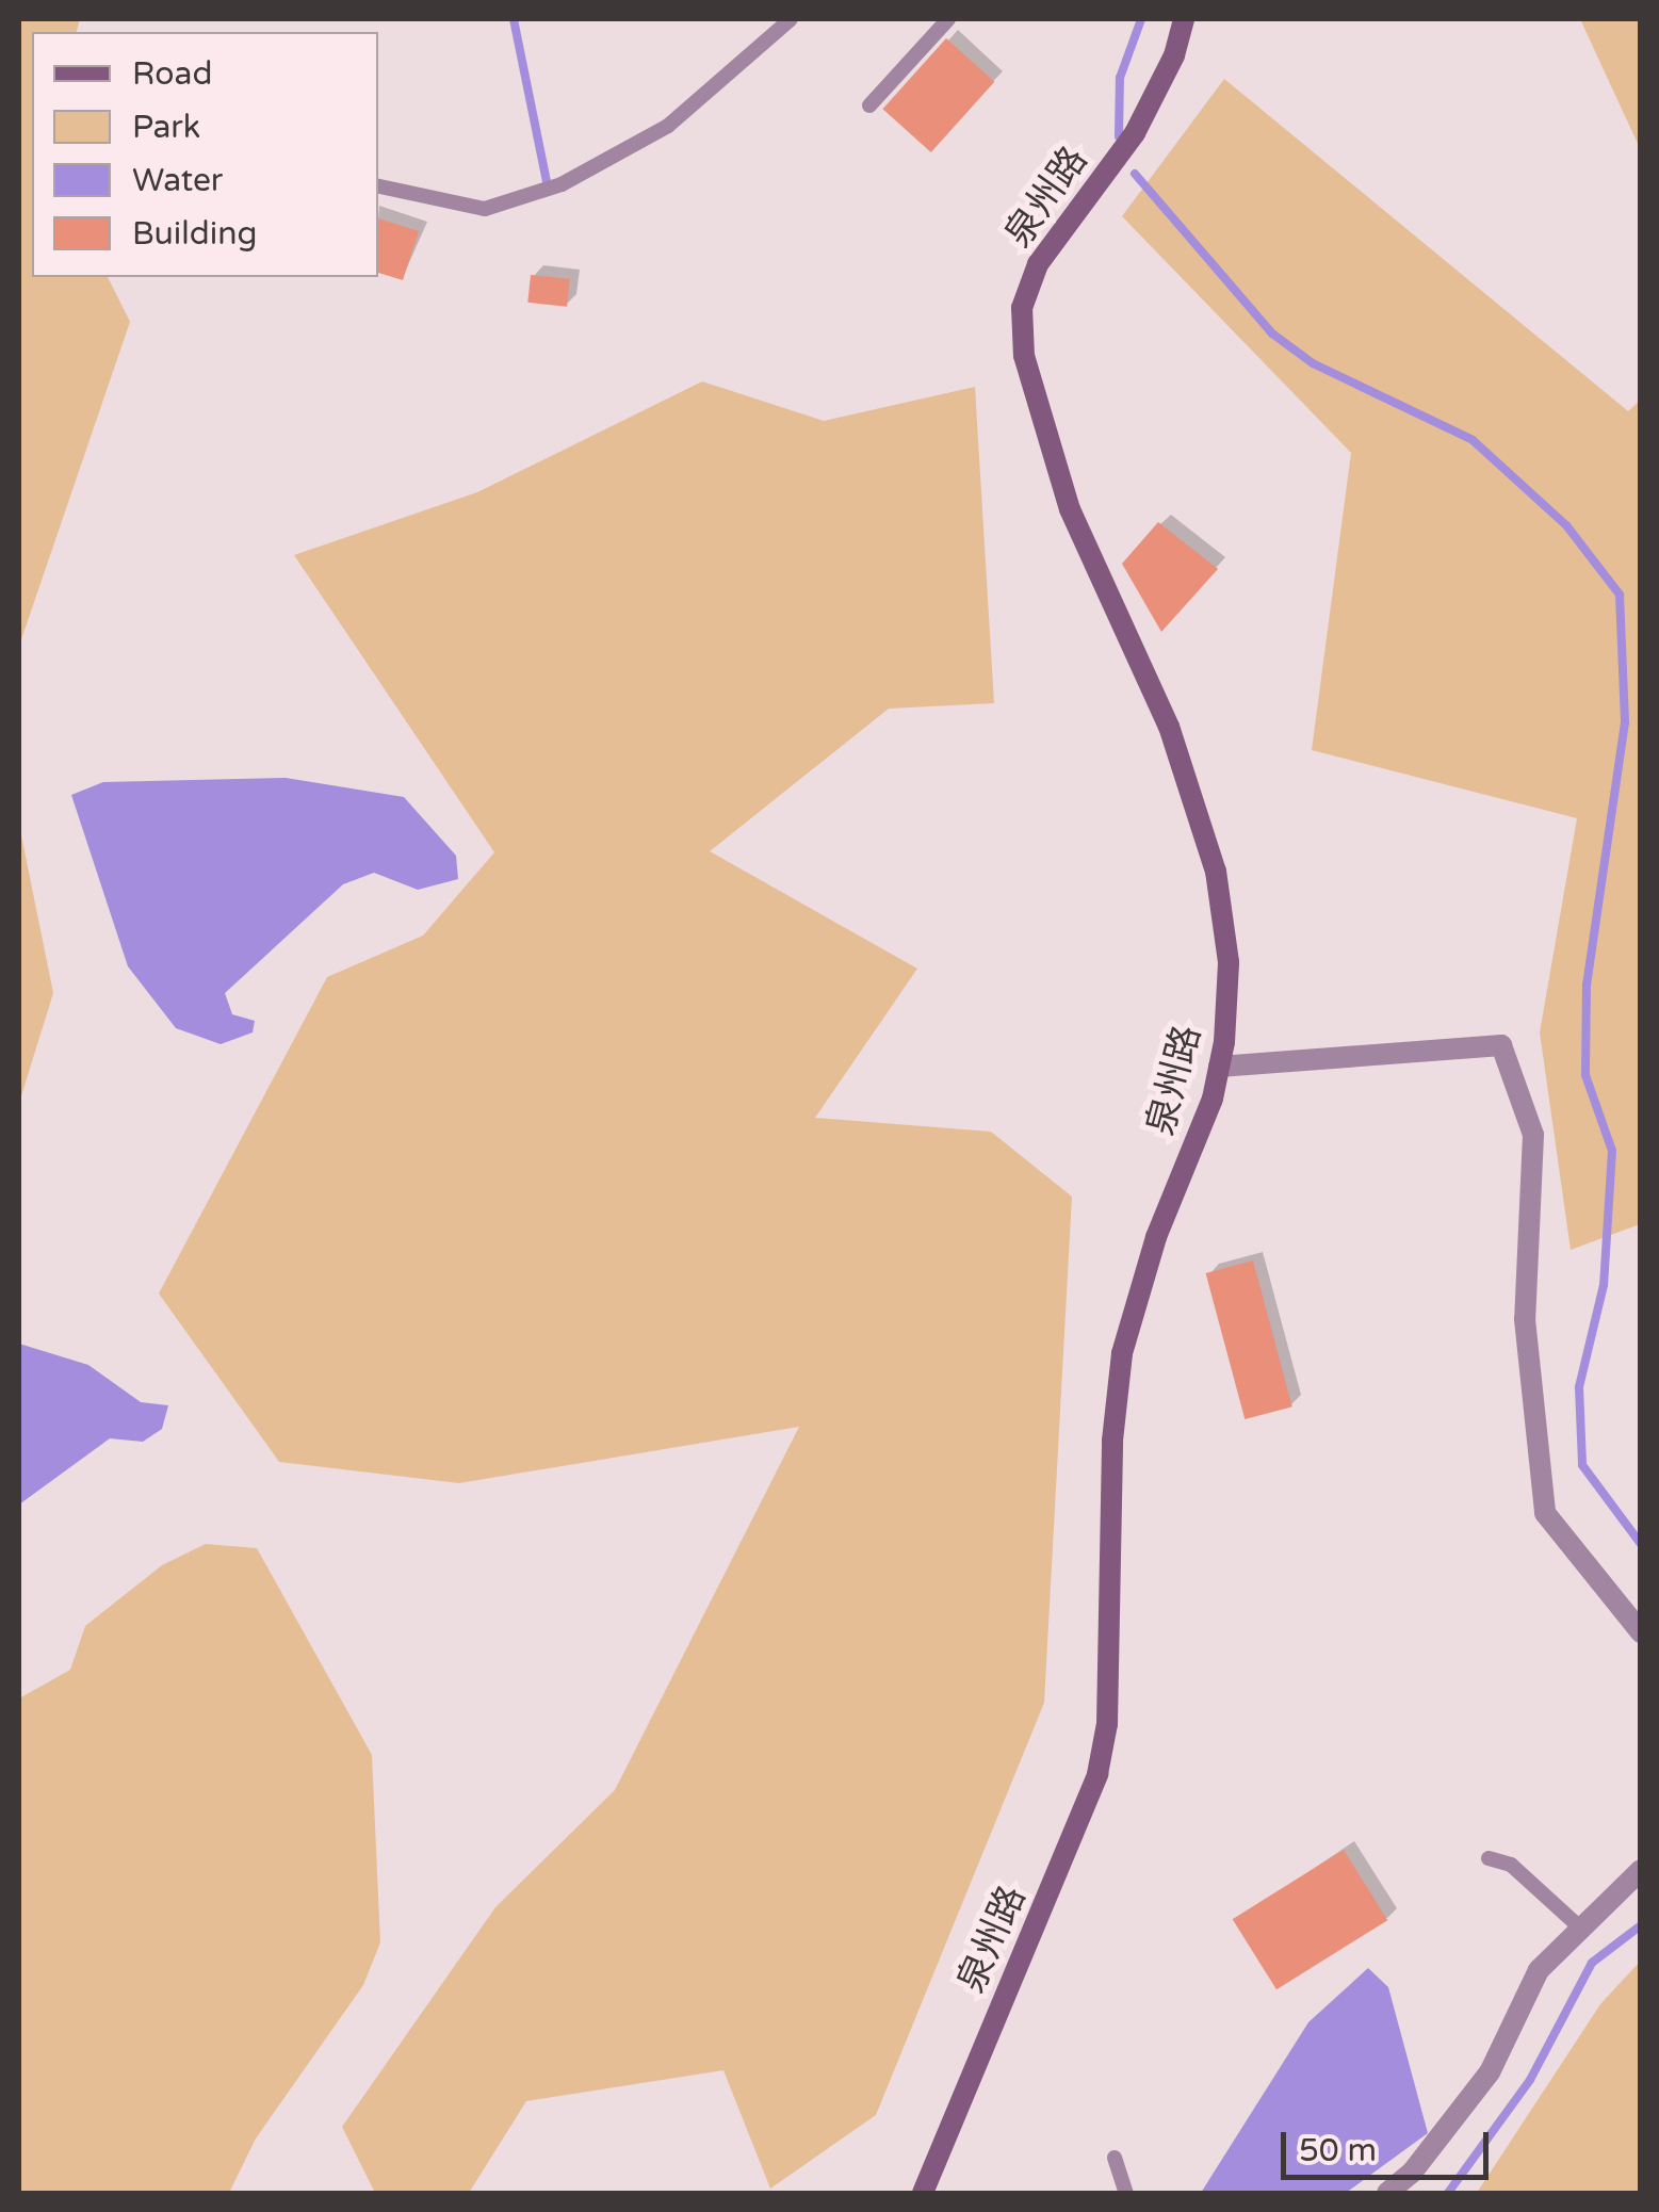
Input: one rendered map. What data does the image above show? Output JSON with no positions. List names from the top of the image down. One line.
{"streets":{"street":["泉州路"]},"legend":["Road","Park","Water","Building"],"scale_bar":"50 m"}
